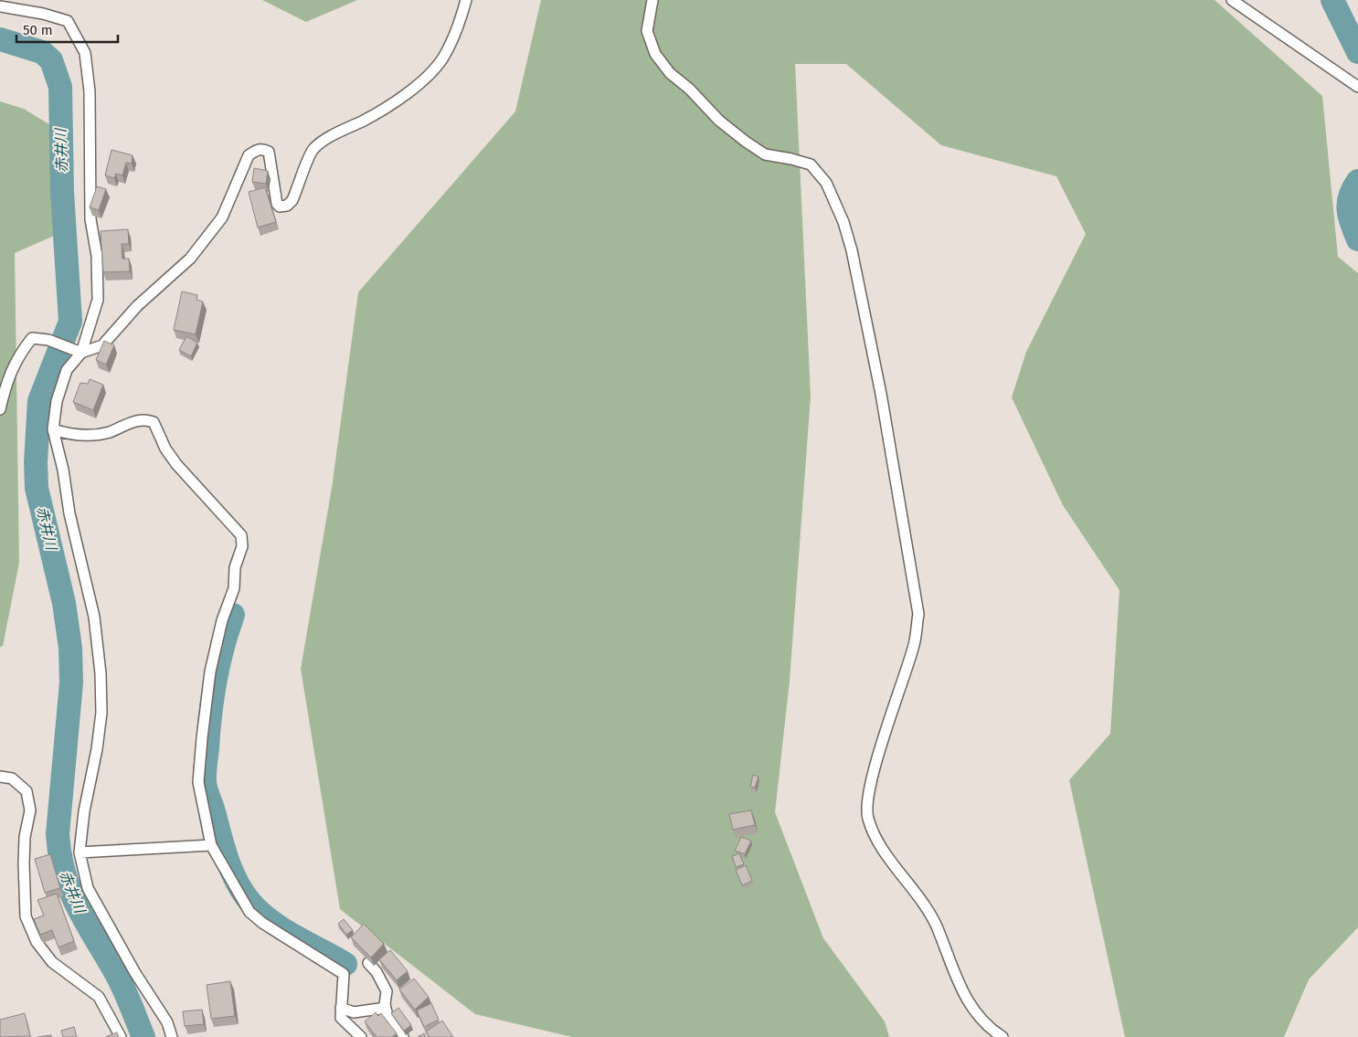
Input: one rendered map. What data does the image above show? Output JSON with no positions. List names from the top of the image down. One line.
{"water":["赤井川"],"scale_bar":"50 m"}
